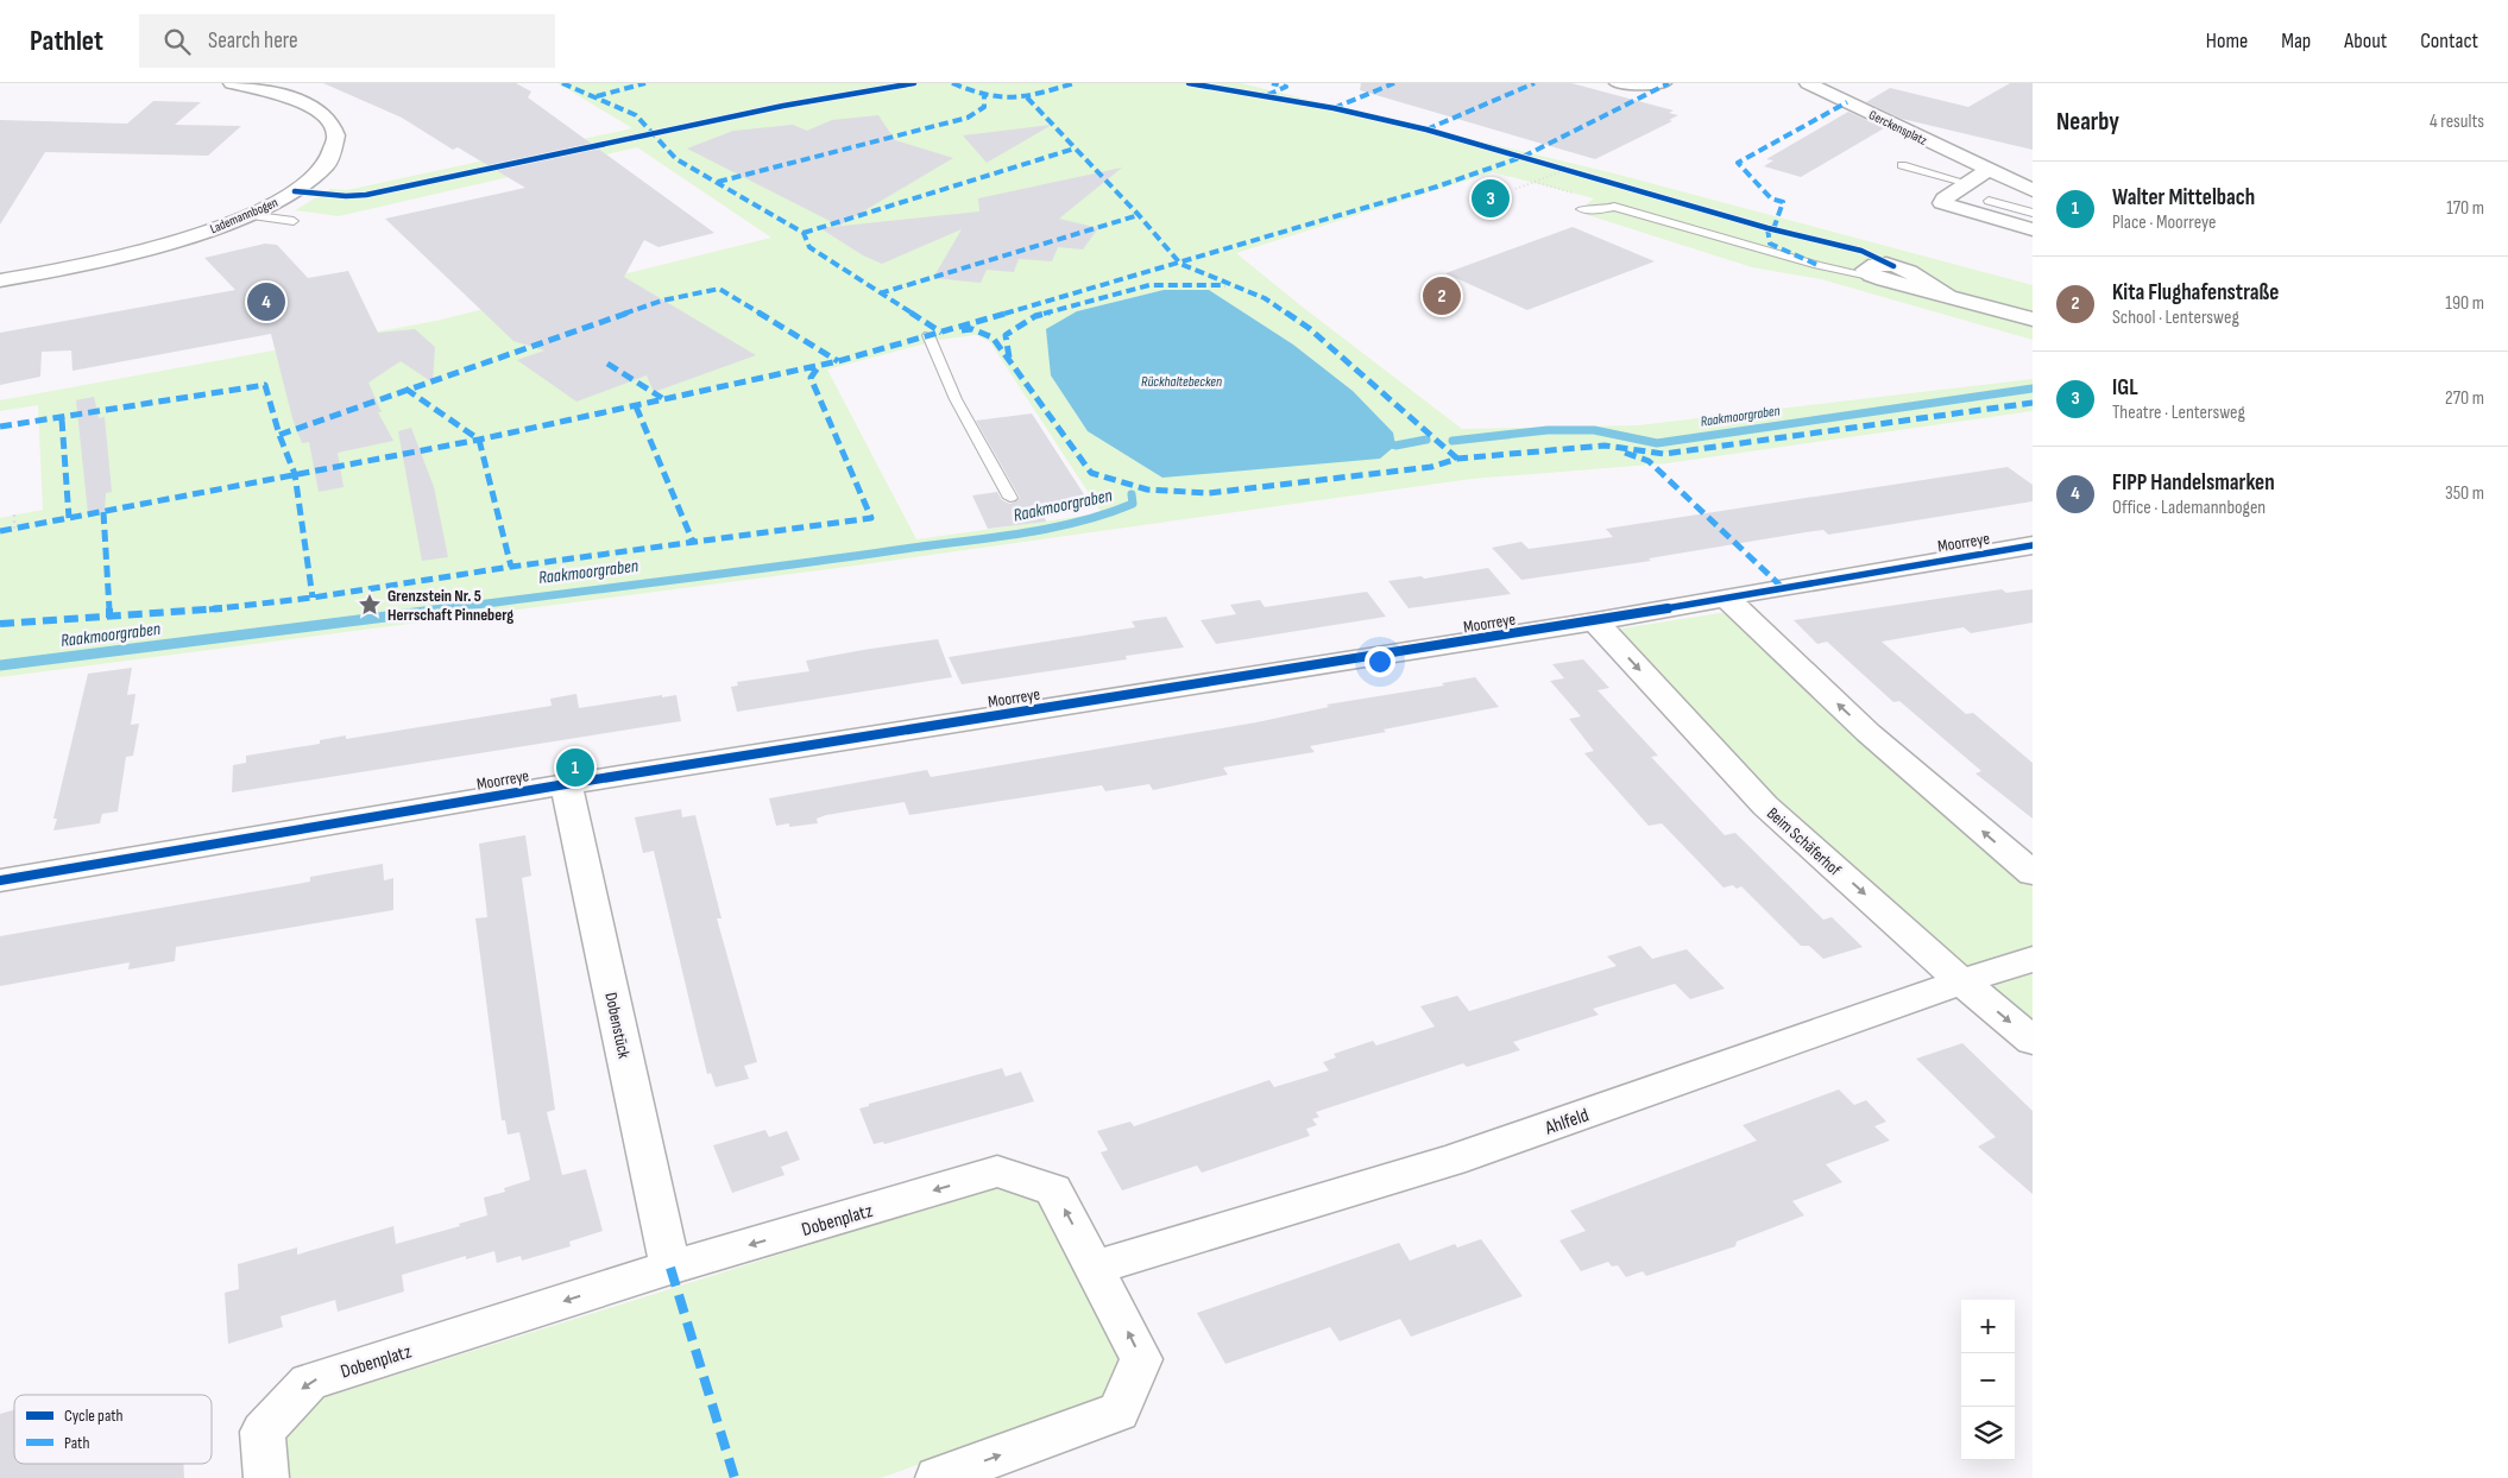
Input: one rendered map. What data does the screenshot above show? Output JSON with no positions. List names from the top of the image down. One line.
{"streets":{"street":["Gerckensplatz","Lademannbogen","Moorreye","Beim Schäferhof","Dobenstück","Ahlfeld","Dobenplatz"]},"crossings":[["Moorreye","Beim Schäferhof"],["Moorreye","Dobenstück"],["Beim Schäferhof","Ahlfeld"],["Dobenstück","Dobenplatz"],["Ahlfeld","Dobenplatz"]],"water":["Rückhaltebecken","Raakmoorgraben"],"places":{"place":["Grenzstein Nr. 5 Herrschaft Pinneberg"]},"legend":["Cycle path","Path"],"page":{"header":"Pathlet","search":"Search here","nav":["Home","Map","About","Contact"],"heading":["Nearby","4 results"],"list":[{"mark":"1","name":"Walter Mittelbach","note":"Place · Moorreye","value":"170 m"},{"mark":"2","name":"Kita Flughafenstraße","note":"School · Lentersweg","value":"190 m"},{"mark":"3","name":"IGL","note":"Theatre · Lentersweg","value":"270 m"},{"mark":"4","name":"FIPP Handelsmarken","note":"Office · Lademannbogen","value":"350 m"}],"pins":["3","2","4","1"],"map_buttons":["+","−"]}}
